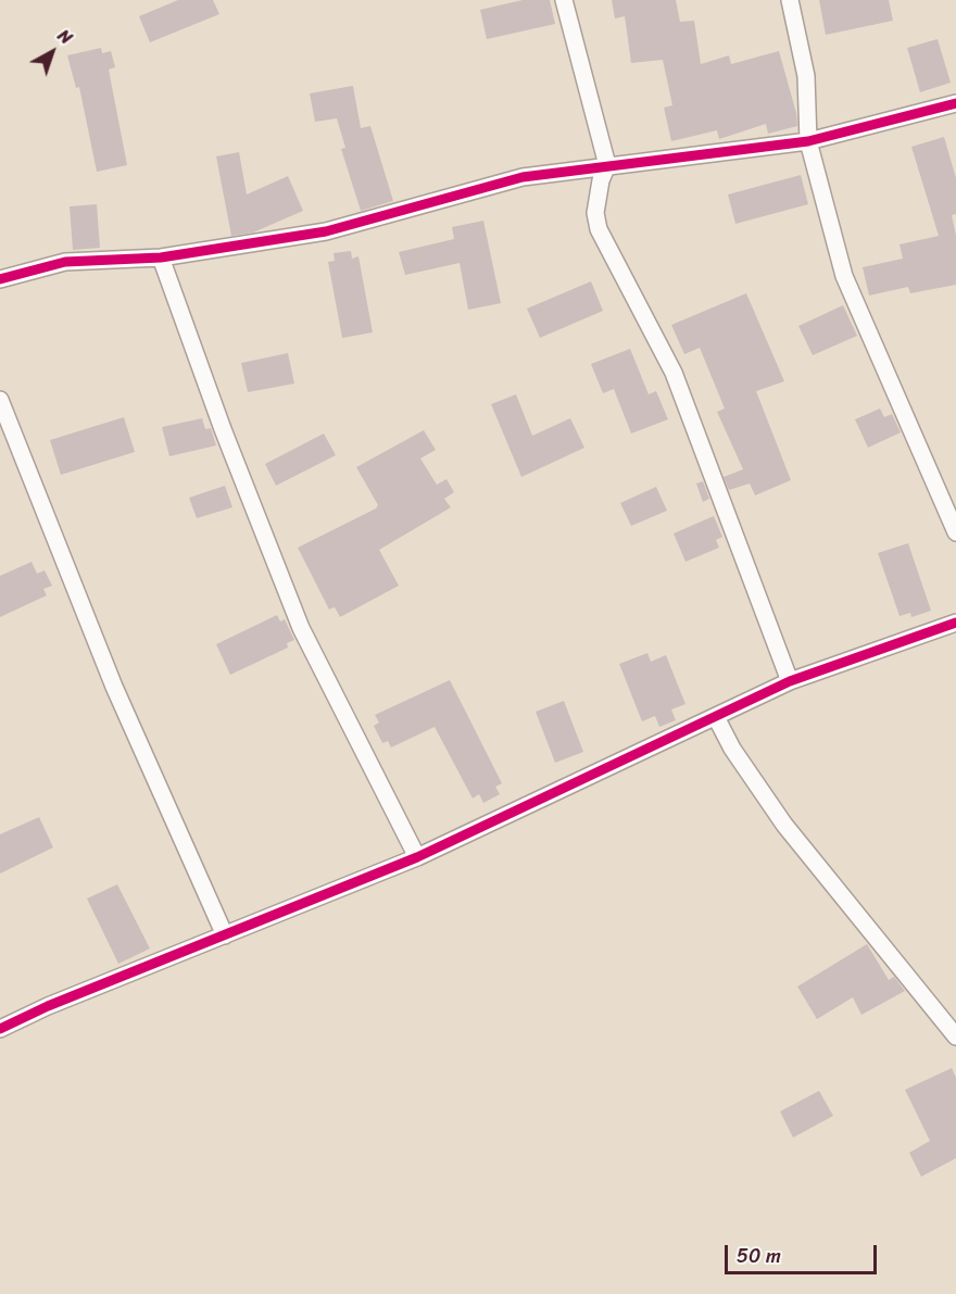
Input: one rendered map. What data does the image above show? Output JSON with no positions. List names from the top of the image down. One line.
{"scale_bar":"50 m","north":"top right"}
